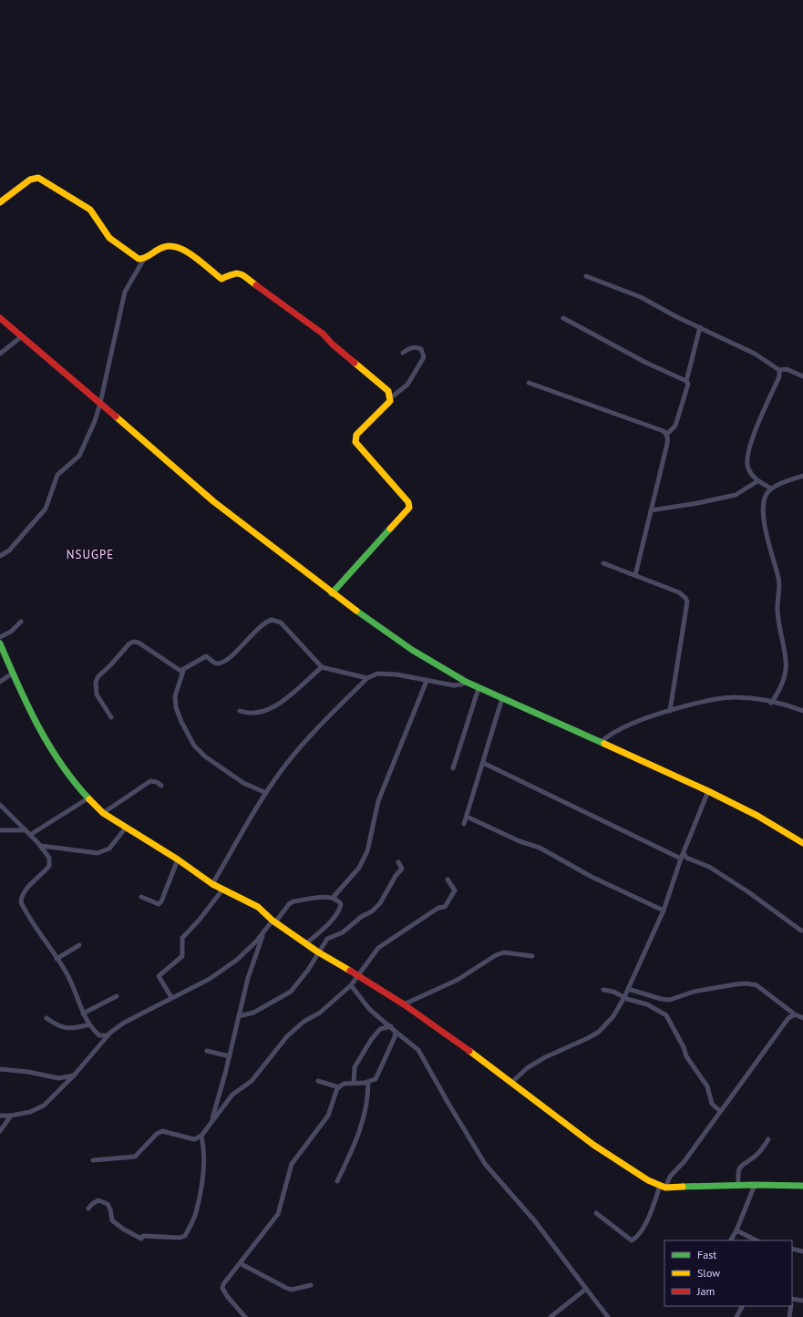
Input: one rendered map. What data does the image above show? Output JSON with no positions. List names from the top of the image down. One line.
{"districts":["NSUGPE"],"legend":["Fast","Slow","Jam"]}
